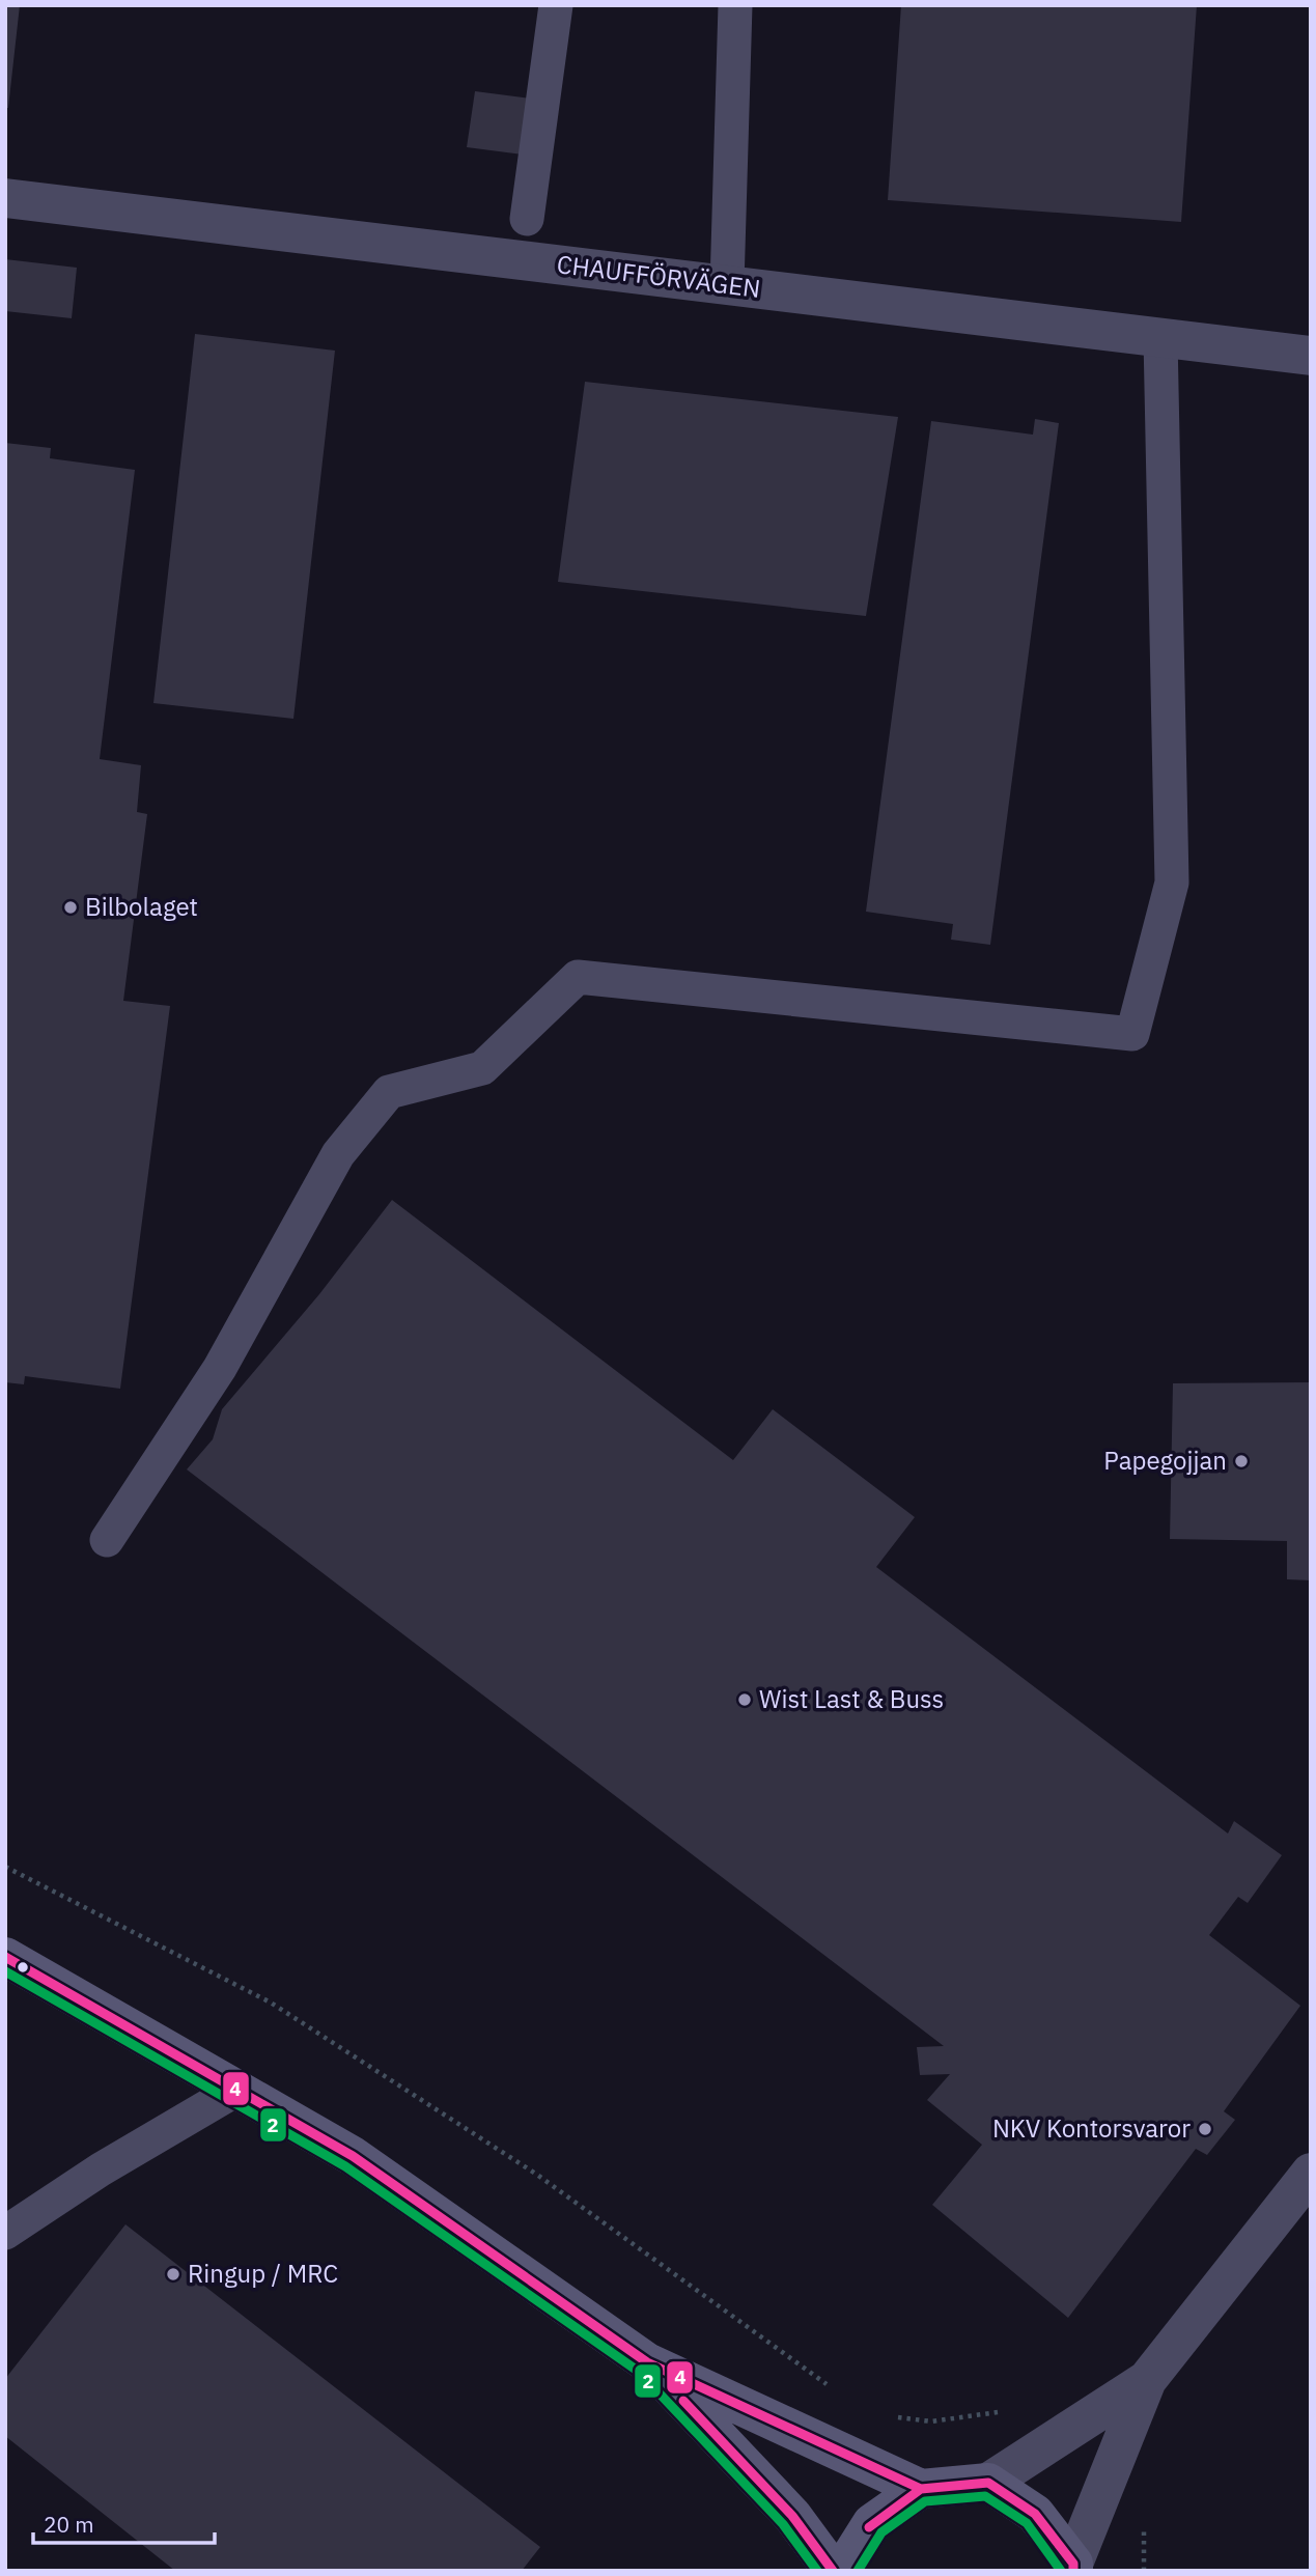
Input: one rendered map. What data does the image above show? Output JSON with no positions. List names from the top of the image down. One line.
{"streets":{"street":["CHAUFFÖRVÄGEN"]},"places":["Bilbolaget","Papegojjan","Wist Last & Buss","NKV Kontorsvaror","Ringup / MRC"],"lines":["transit line 4","transit line 2"],"scale_bar":"20 m"}
